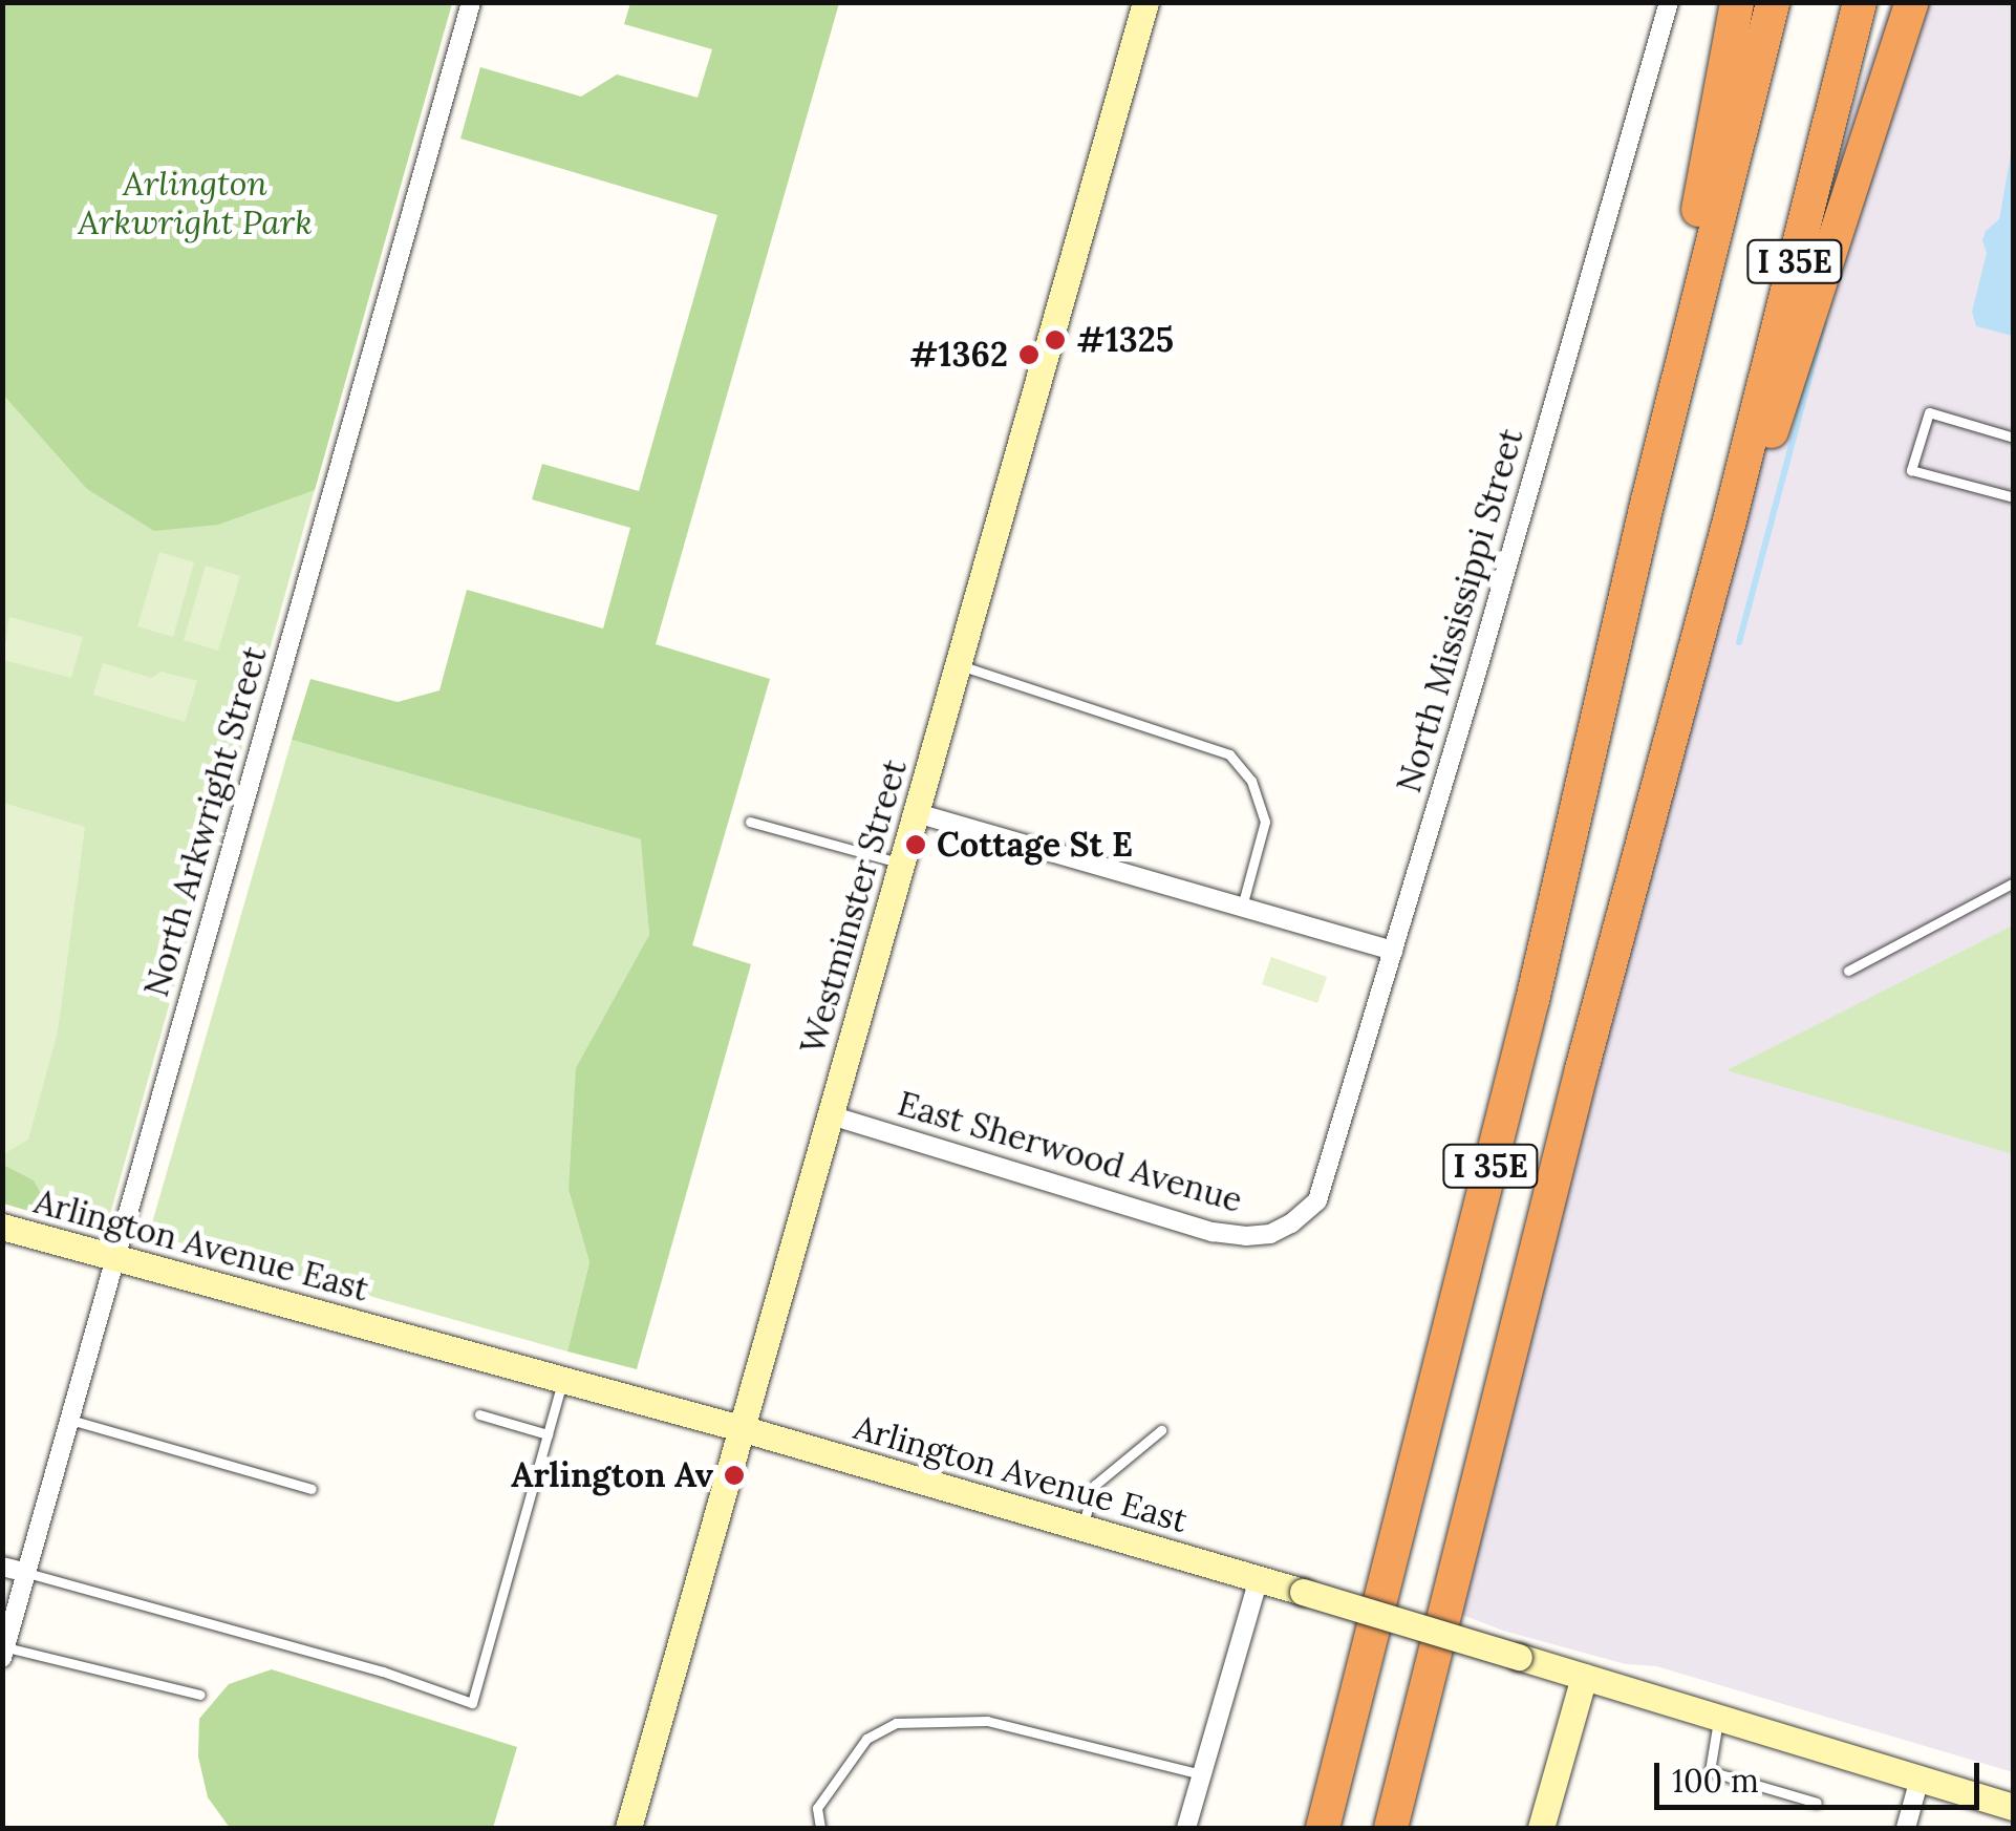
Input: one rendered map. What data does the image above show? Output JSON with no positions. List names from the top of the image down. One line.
{"streets":{"highway":["I 35E"],"street":["North Mississippi Street","North Arkwright Street","Westminster Street","East Sherwood Avenue","Arlington Avenue East"]},"crossings":[["North Mississippi Street","East Sherwood Avenue"],["North Arkwright Street","Arlington Avenue East"],["Westminster Street","East Sherwood Avenue"],["Westminster Street","Arlington Avenue East"]],"parks":["Arlington Arkwright Park"],"places":["#1325","#1362","Cottage St E","Arlington Av"],"scale_bar":"100 m"}
